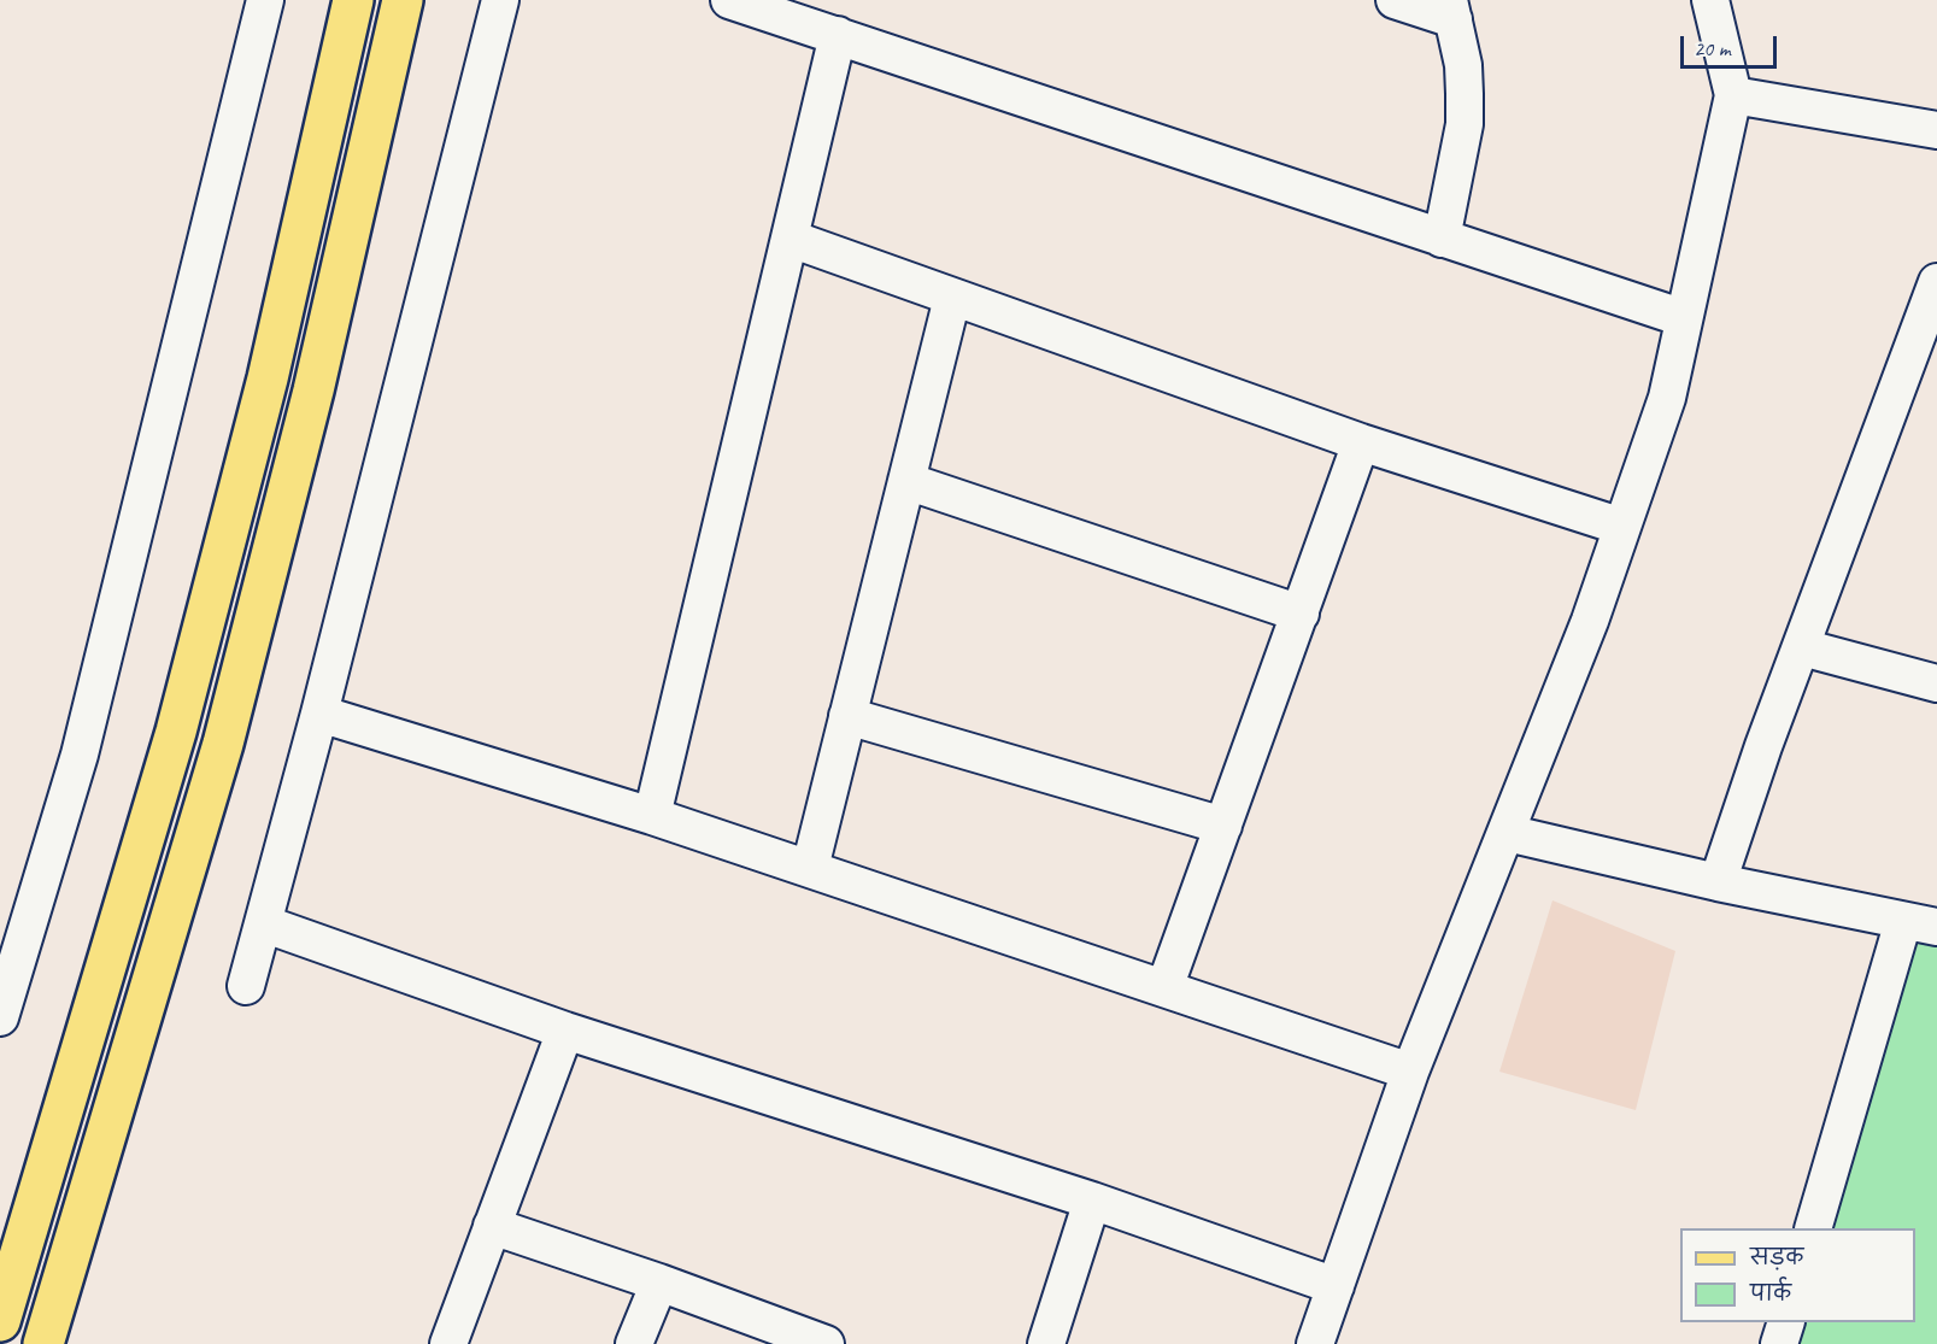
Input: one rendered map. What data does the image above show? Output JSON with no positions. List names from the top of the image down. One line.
{"legend":["सड़क","पार्क"],"scale_bar":"20 m"}
